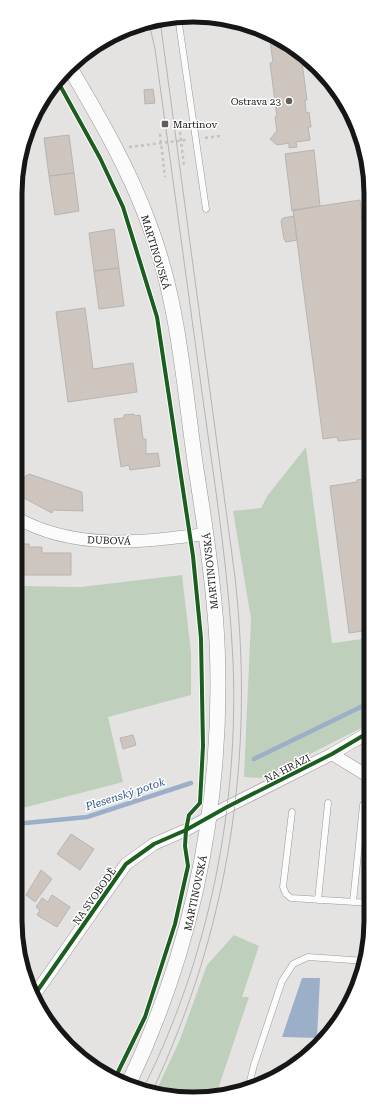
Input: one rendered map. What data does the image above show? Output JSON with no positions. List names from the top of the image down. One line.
{"streets":{"street":["MARTINOVSKÁ","DUBOVÁ","NA HRÁZI","NA SVOBODĚ"]},"crossings":[["MARTINOVSKÁ","DUBOVÁ"],["MARTINOVSKÁ","NA HRÁZI"],["MARTINOVSKÁ","NA SVOBODĚ"],["NA HRÁZI","NA SVOBODĚ"]],"water":["Plesenský potok"],"places":{"other":["Ostrava 23"],"transit":["Martinov"]}}
